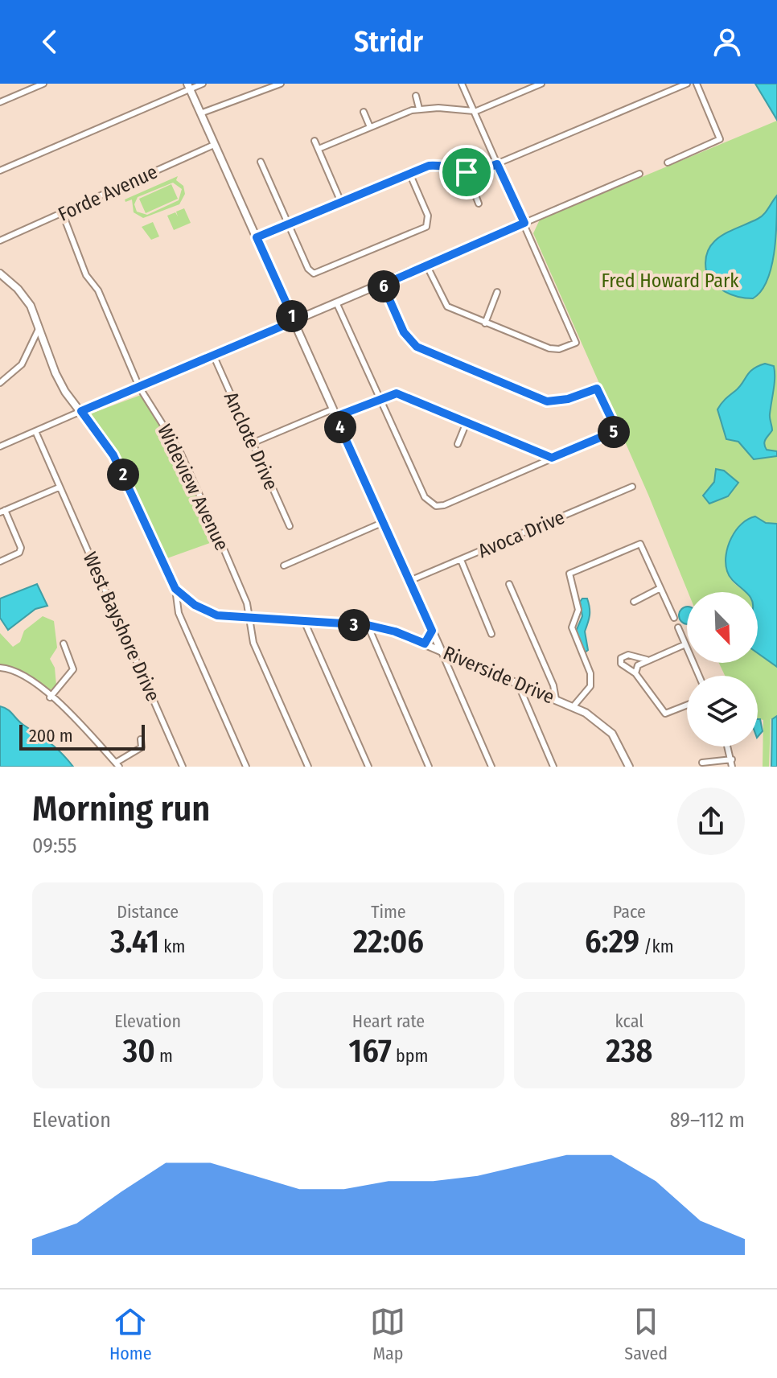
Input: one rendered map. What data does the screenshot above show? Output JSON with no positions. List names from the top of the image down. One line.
{"streets":{"street":["Forde Avenue","Anclote Drive","Wideview Avenue","Avoca Drive","West Bayshore Drive","Riverside Drive"]},"crossings":[["Forde Avenue","Wideview Avenue"],["Wideview Avenue","Riverside Drive"]],"parks":["Fred Howard Park"],"scale_bar":"200 m","north":"bottom right","page":{"header":"Stridr","pins":["6","1","4","5","2","3"],"scale":"200 m","heading":["Morning run","09:55"],"stats":[["Distance","3.41 km"],["Time","22:06"],["Pace","6:29 /km"],["Elevation","30 m"],["Heart rate","167 bpm"],["kcal","238"]],"chart":["Elevation","89–112 m"],"tabs":["Home","Map","Saved"]}}
